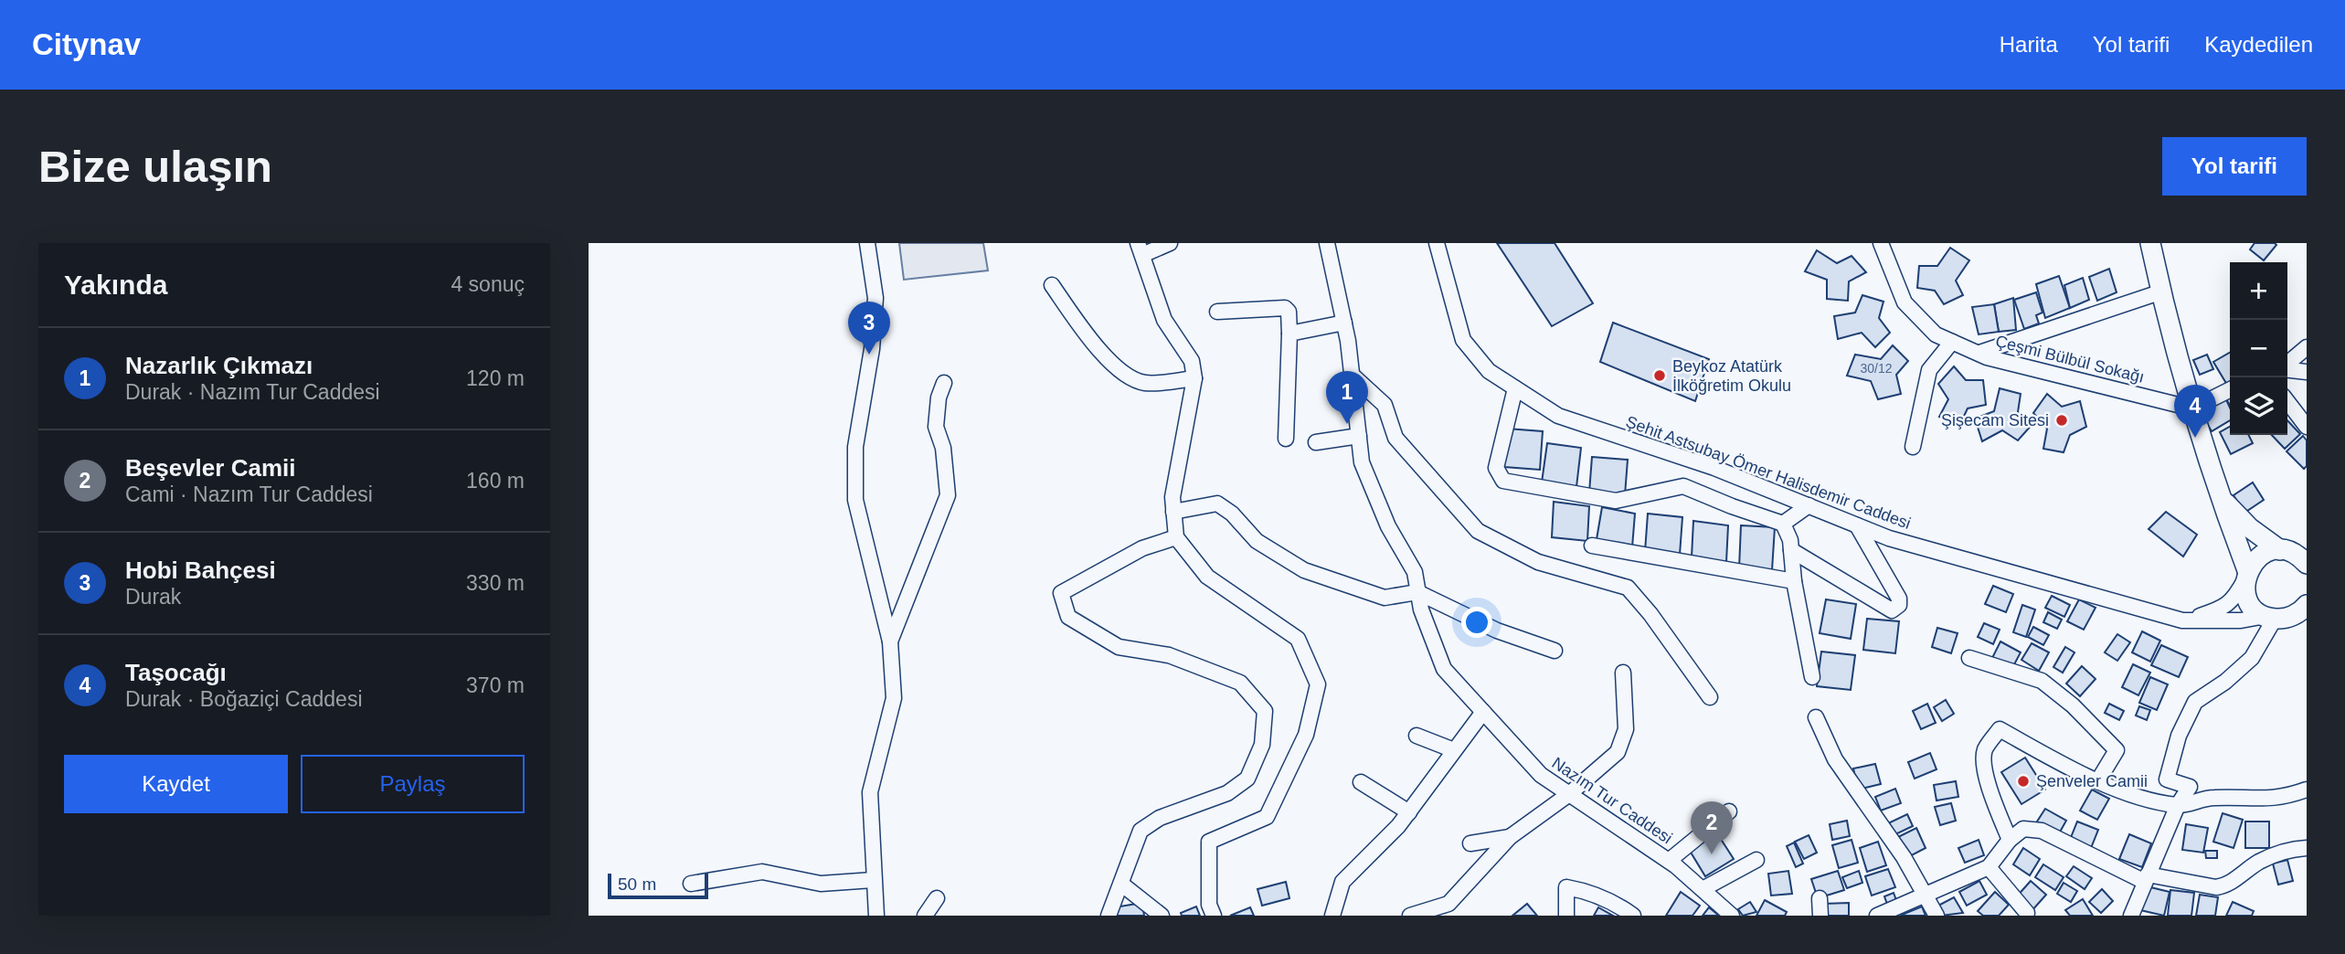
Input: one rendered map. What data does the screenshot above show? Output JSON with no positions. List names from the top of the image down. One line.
{"streets":{"street":["Çeşmi Bülbül Sokağı","Şehit Astsubay Ömer Halisdemir Caddesi","Nazım Tur Caddesi"]},"places":["Beykoz Atatürk İlköğretim Okulu","Şişecam Sitesi","Şenveler Camii"],"house_numbers":["30/12"],"scale_bar":"50 m","page":{"header":"Citynav","nav":["Harita","Yol tarifi","Kaydedilen"],"buttons":["Yol tarifi",["Kaydet","Paylaş"]],"title":"Bize ulaşın","heading":["Yakında","4 sonuç"],"map_buttons":["+","−"],"pins":["3","1","4","2"],"list":[{"mark":"1","name":"Nazarlık Çıkmazı","note":"Durak · Nazım Tur Caddesi","value":"120 m"},{"mark":"2","name":"Beşevler Camii","note":"Cami · Nazım Tur Caddesi","value":"160 m"},{"mark":"3","name":"Hobi Bahçesi","note":"Durak","value":"330 m"},{"mark":"4","name":"Taşocağı","note":"Durak · Boğaziçi Caddesi","value":"370 m"}],"scale":"50 m"}}
